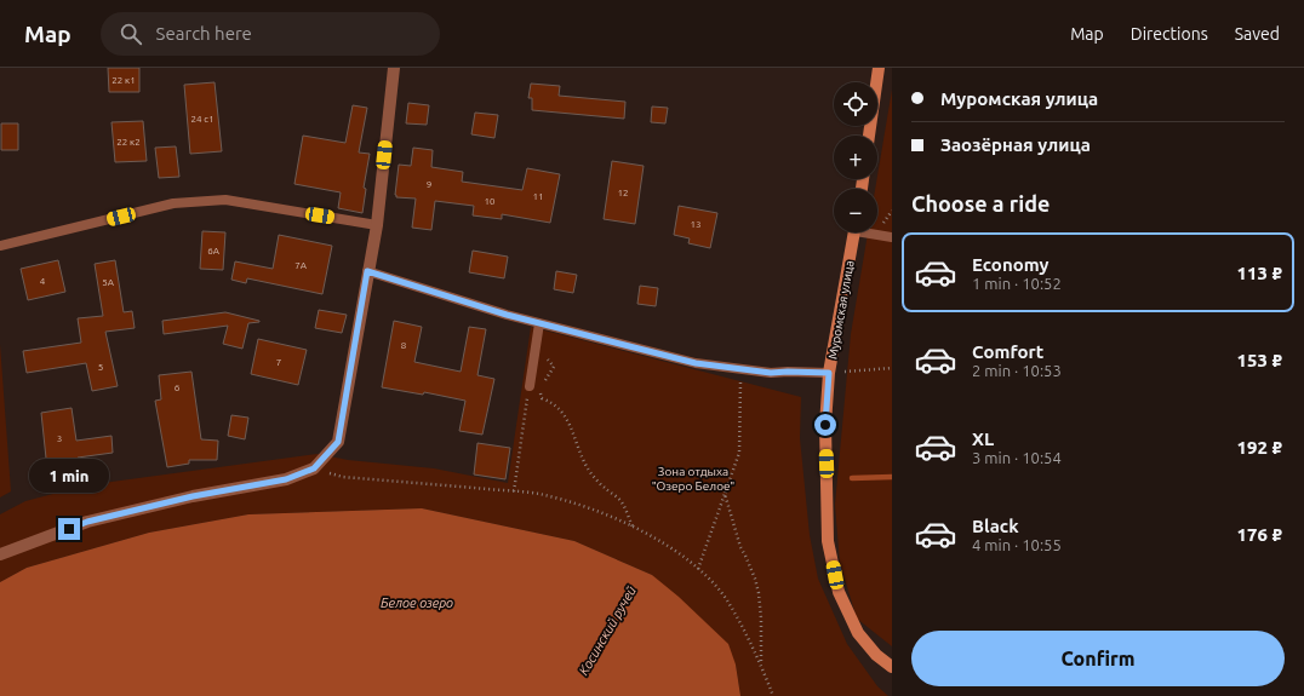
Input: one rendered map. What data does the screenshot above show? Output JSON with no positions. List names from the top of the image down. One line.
{"streets":{"street":["Муромская улица"]},"water":["Белое озеро","Косинский ручей"],"parks":["Зона отдыха \"Озеро Белое\""],"house_numbers":["22 к1","24 с1","22 к2","9","12","11","10","13","6А","7А","4","5А","8","7","5","6","3"],"page":{"header":"Map","search":"Search here","nav":["Map","Directions","Saved"],"banner":["Муромская улица","Заозёрная улица"],"map_buttons":["+","−"],"heading":"Choose a ride","list":[{"name":"Economy","note":"1 min · 10:52","value":"113 ₽"},{"name":"Comfort","note":"2 min · 10:53","value":"153 ₽"},{"name":"XL","note":"3 min · 10:54","value":"192 ₽"},{"name":"Black","note":"4 min · 10:55","value":"176 ₽"}],"bubble":"1 min","buttons":"Confirm"}}
